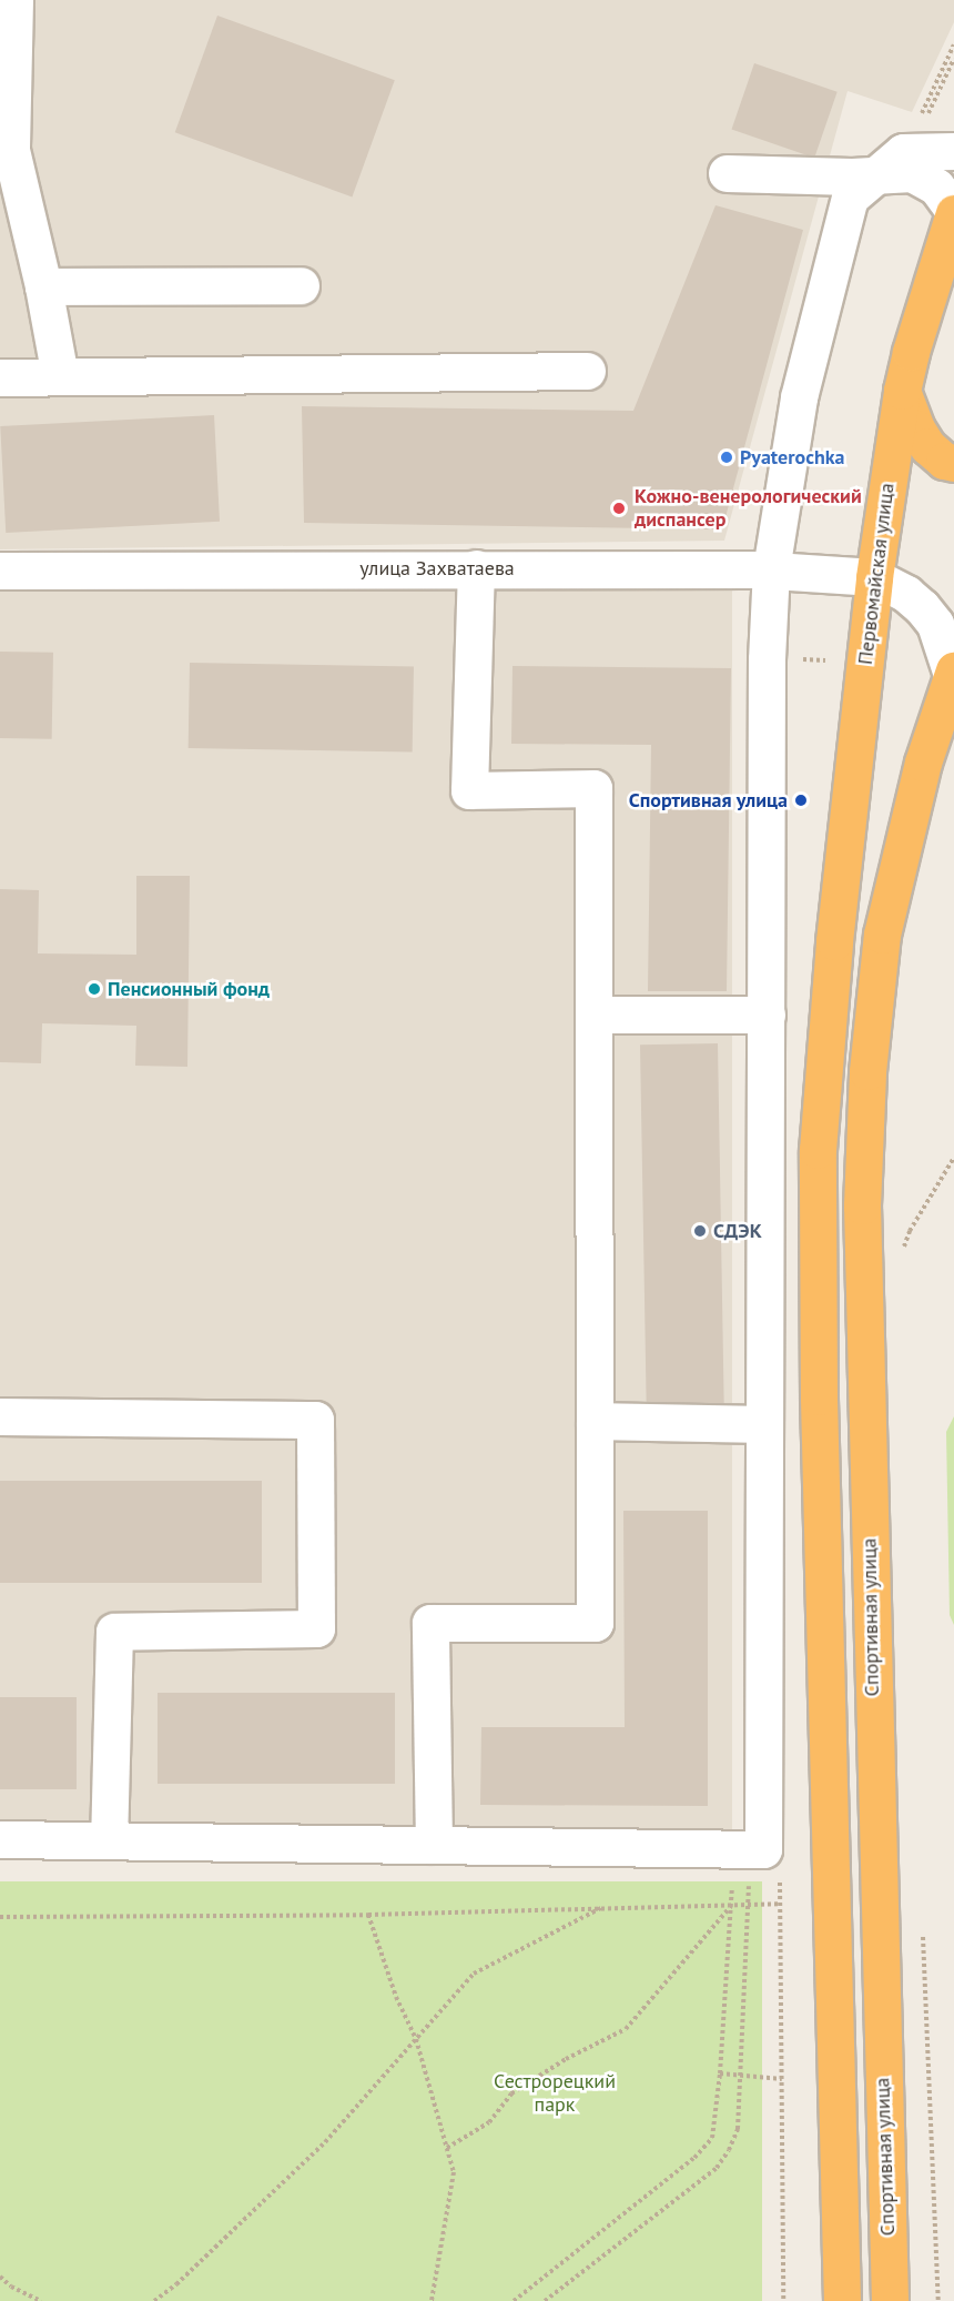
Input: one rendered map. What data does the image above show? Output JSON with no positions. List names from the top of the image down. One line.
{"streets":{"highway":["Первомайская улица","Спортивная улица"],"street":["улица Захватаева"]},"crossings":[["улица Захватаева","Первомайская улица"]],"parks":["Сестрорецкий парк"],"places":["Pyaterochka","Кожно-венерологический диспансер","Спортивная улица","Пенсионный фонд","СДЭК"]}
